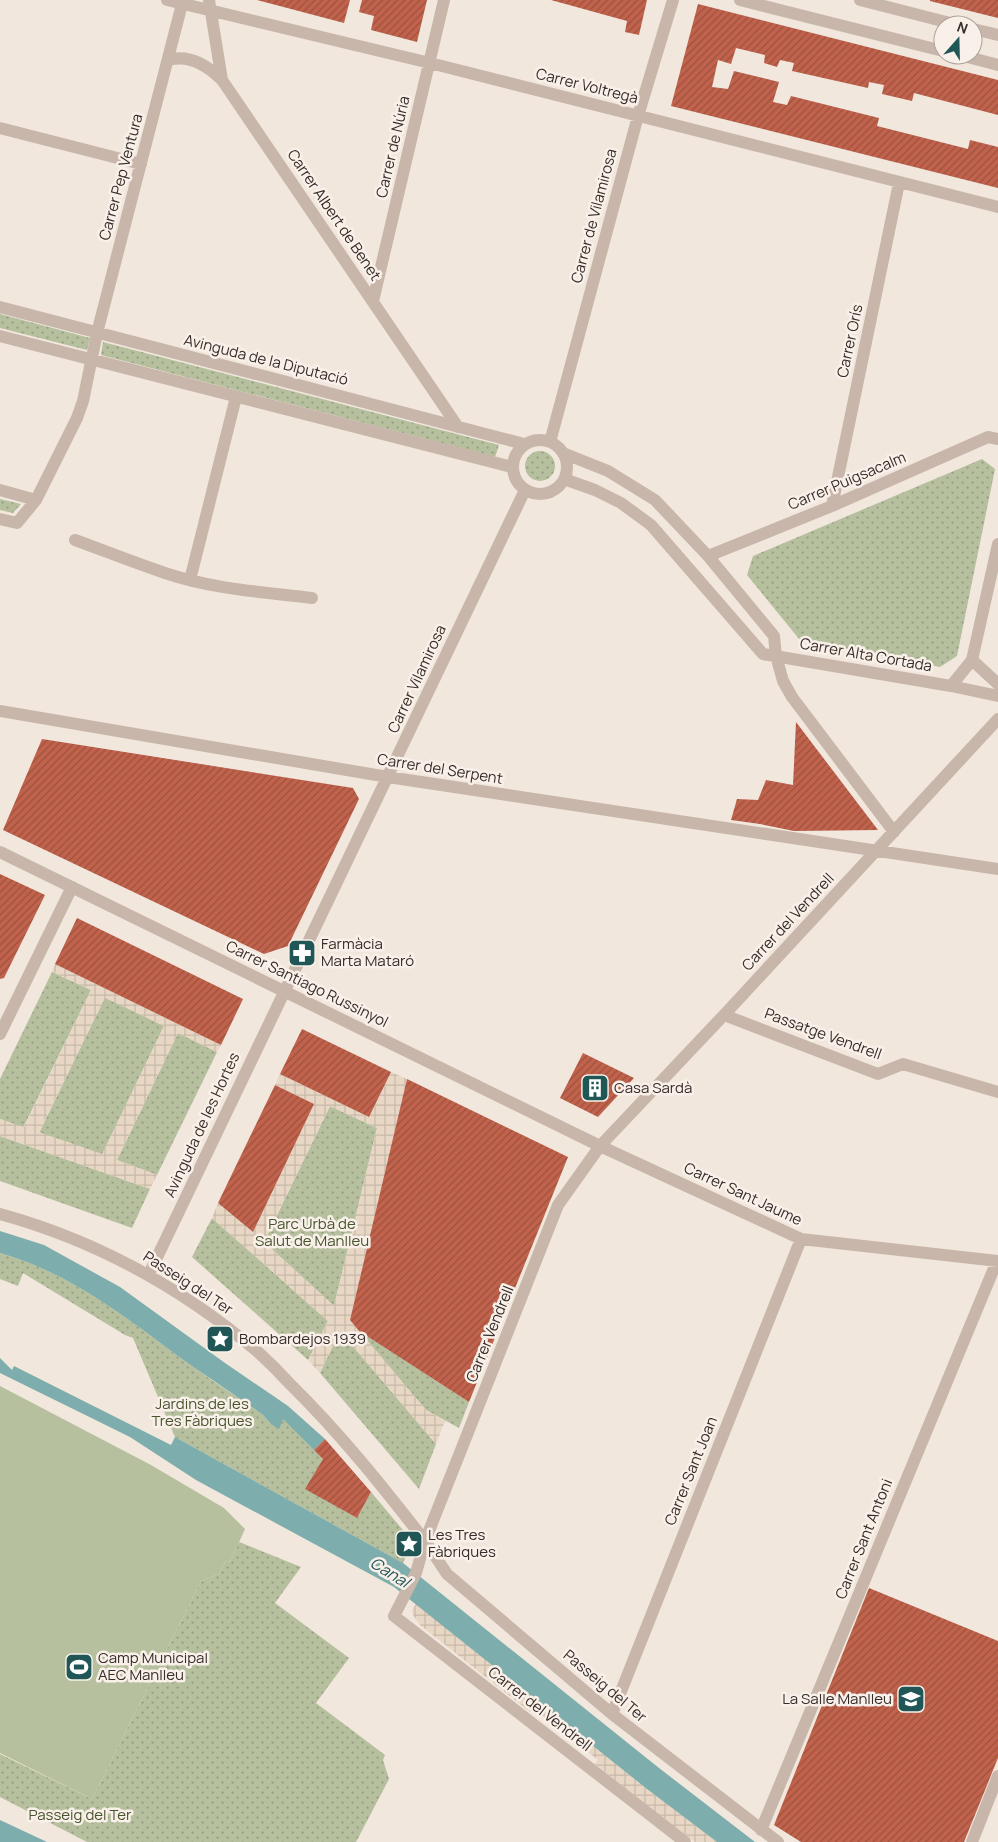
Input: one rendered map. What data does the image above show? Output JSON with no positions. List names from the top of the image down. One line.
{"streets":{"street":["Carrer Voltregà","Carrer de Núria","Carrer Pep Ventura","Carrer Albert de Benet","Carrer de Vilamirosa","Carrer Orís","Avinguda de la Diputació","Carrer Puigsacalm","Carrer Alta Cortada","Carrer Vilamirosa","Carrer del Serpent","Carrer del Vendrell","Carrer Santiago Russinyol","Passatge Vendrell","Avinguda de les Hortes","Carrer Sant Jaume","Passeig del Ter","Carrer Vendrell","Carrer Sant Joan","Carrer Sant Antoni"]},"crossings":[["Carrer Voltregà","Carrer de Núria"],["Carrer Voltregà","Carrer Pep Ventura"],["Carrer Voltregà","Carrer Albert de Benet"],["Carrer Voltregà","Carrer de Vilamirosa"],["Carrer Voltregà","Carrer Orís"],["Carrer de Núria","Carrer Albert de Benet"],["Carrer Pep Ventura","Avinguda de la Diputació"],["Carrer Albert de Benet","Avinguda de la Diputació"],["Carrer de Vilamirosa","Avinguda de la Diputació"],["Carrer de Vilamirosa","Carrer Alta Cortada"],["Carrer de Vilamirosa","Carrer Vilamirosa"],["Carrer Orís","Carrer Puigsacalm"],["Avinguda de la Diputació","Carrer Alta Cortada"],["Avinguda de la Diputació","Carrer Vilamirosa"],["Carrer Alta Cortada","Carrer Vilamirosa"],["Carrer Vilamirosa","Carrer del Serpent"],["Carrer Vilamirosa","Carrer Santiago Russinyol"],["Carrer Vilamirosa","Avinguda de les Hortes"],["Carrer del Serpent","Carrer del Vendrell"],["Carrer del Vendrell","Carrer Santiago Russinyol"],["Carrer del Vendrell","Passatge Vendrell"],["Carrer del Vendrell","Carrer Sant Jaume"],["Carrer del Vendrell","Passeig del Ter"],["Carrer del Vendrell","Carrer Vendrell"],["Carrer Santiago Russinyol","Avinguda de les Hortes"],["Carrer Santiago Russinyol","Carrer Sant Jaume"],["Carrer Santiago Russinyol","Carrer Vendrell"],["Avinguda de les Hortes","Passeig del Ter"],["Carrer Sant Jaume","Carrer Vendrell"],["Carrer Sant Jaume","Carrer Sant Joan"],["Carrer Sant Jaume","Carrer Sant Antoni"],["Passeig del Ter","Carrer Vendrell"],["Passeig del Ter","Carrer Sant Joan"],["Passeig del Ter","Carrer Sant Antoni"]],"water":["Canal"],"parks":["Parc Urbà de Salut de Manlleu","Jardins de les Tres Fàbriques","Passeig del Ter"],"places":{"pharmacy":["Farmàcia Marta Mataró"],"building":["Casa Sardà"],"place":["Bombardejos 1939","Les Tres Fàbriques"],"sports":["Camp Municipal AEC Manlleu"],"school or university":["La Salle Manlleu"]},"north":"top"}
